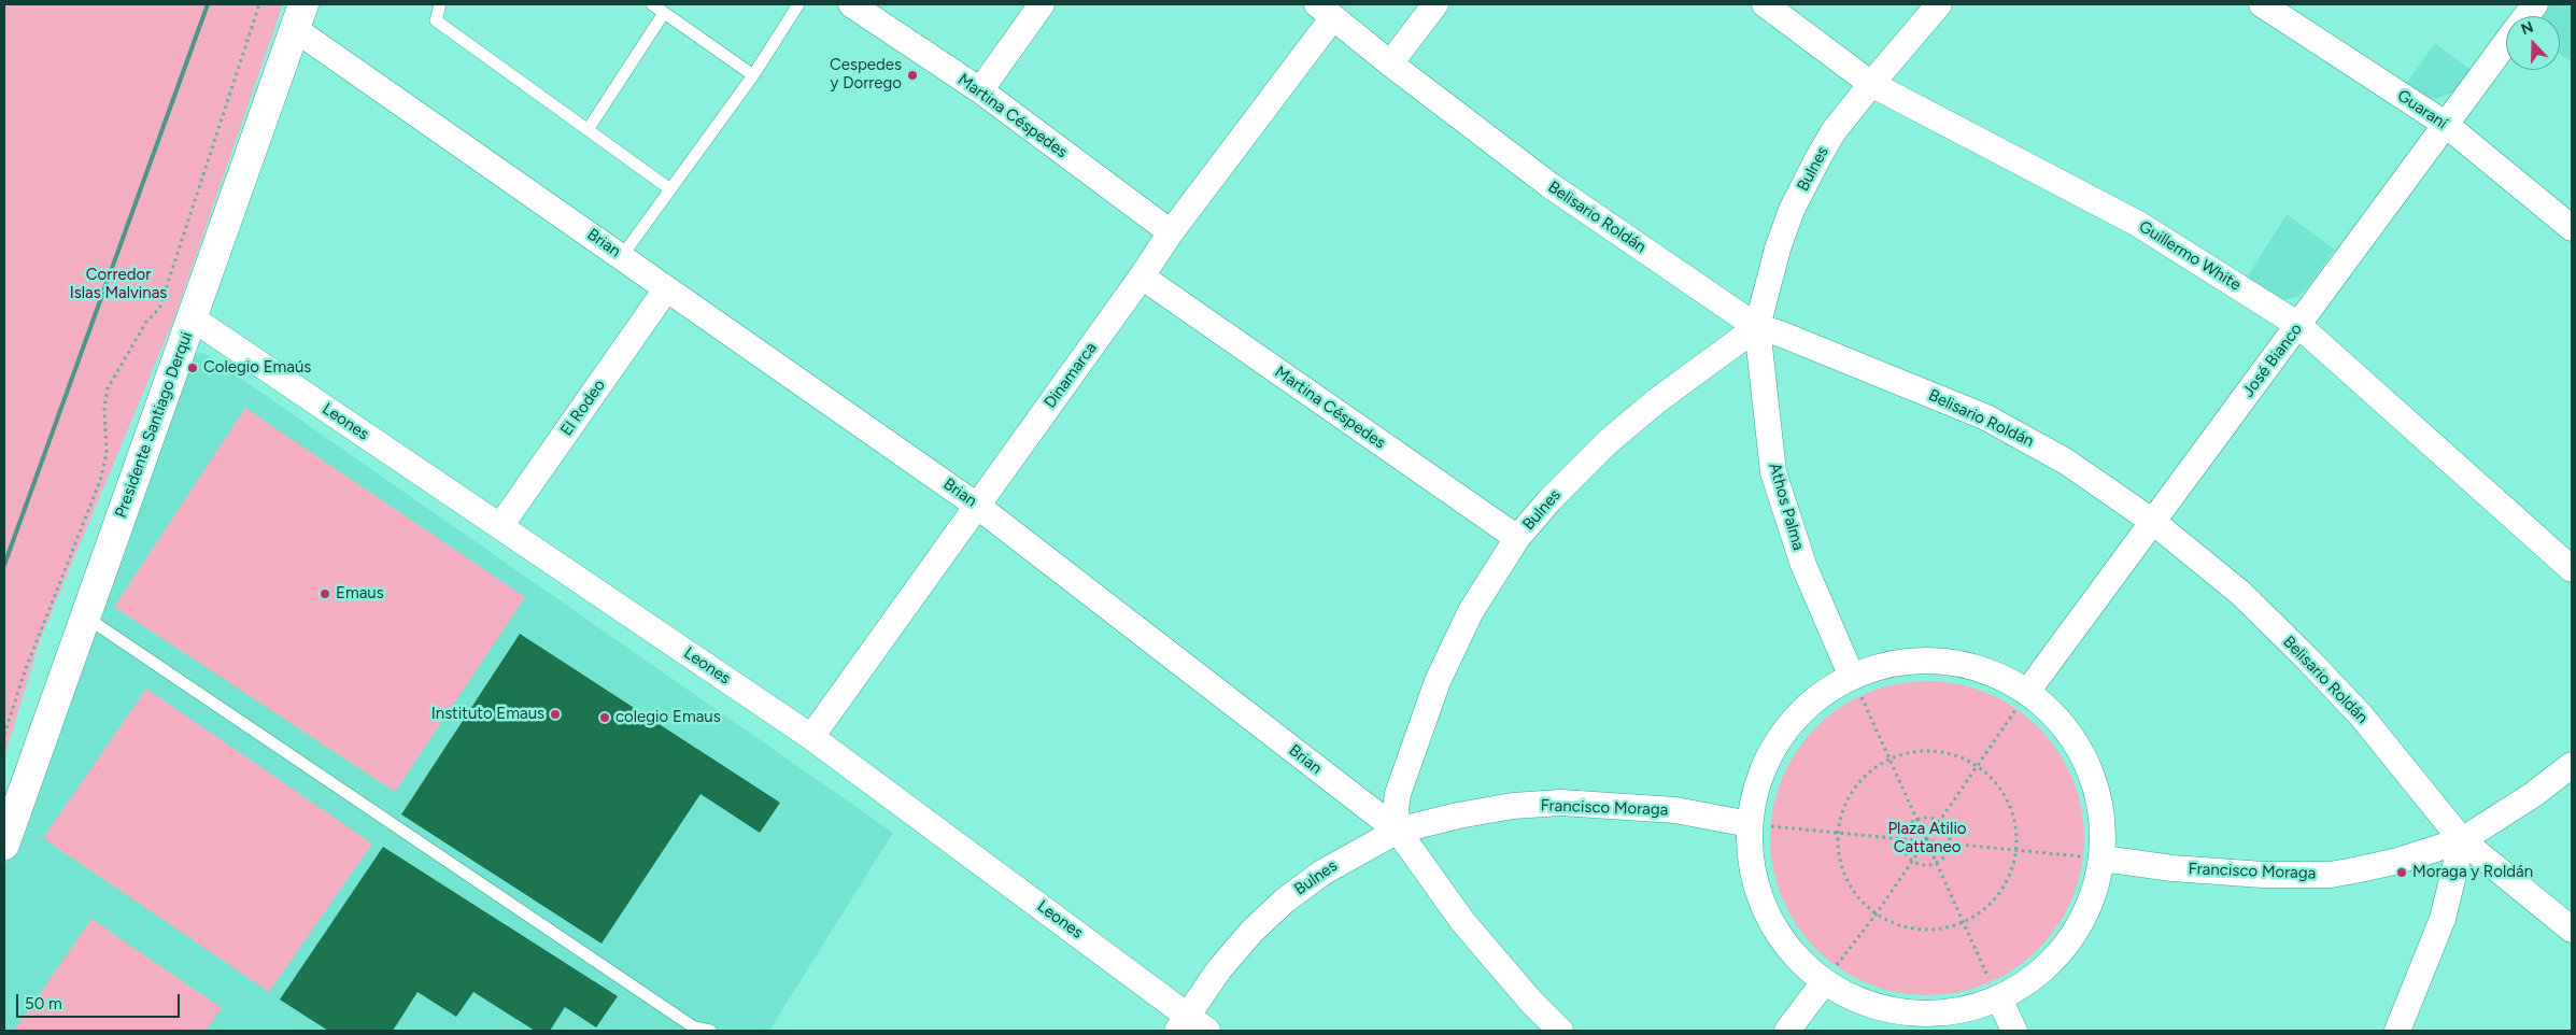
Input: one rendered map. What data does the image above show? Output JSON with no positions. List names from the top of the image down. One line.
{"streets":{"street":["Guaraní","Martina Céspedes","Bulnes","Belisario Roldán","Brian","Guillermo White","José Bianco","Dinamarca","El Rodeo","Leones","Presidente Santiago Derqui","Athos Palma","Francisco Moraga"]},"crossings":[["Guaraní","José Bianco"],["Martina Céspedes","Bulnes"],["Martina Céspedes","Dinamarca"],["Bulnes","Belisario Roldán"],["Bulnes","Brian"],["Bulnes","Guillermo White"],["Bulnes","Leones"],["Bulnes","Athos Palma"],["Bulnes","Francisco Moraga"],["Belisario Roldán","José Bianco"],["Belisario Roldán","Dinamarca"],["Belisario Roldán","Athos Palma"],["Belisario Roldán","Francisco Moraga"],["Brian","Dinamarca"],["Brian","El Rodeo"],["Brian","Presidente Santiago Derqui"],["Brian","Francisco Moraga"],["Guillermo White","José Bianco"],["Dinamarca","Leones"],["El Rodeo","Leones"],["Leones","Presidente Santiago Derqui"]],"parks":["Corredor Islas Malvinas","Plaza Atilio Cattaneo"],"places":["Cespedes y Dorrego","Colegio Emaús","Emaus","Instituto Emaus","colegio Emaus","Moraga y Roldán"],"scale_bar":"50 m","north":"top"}
